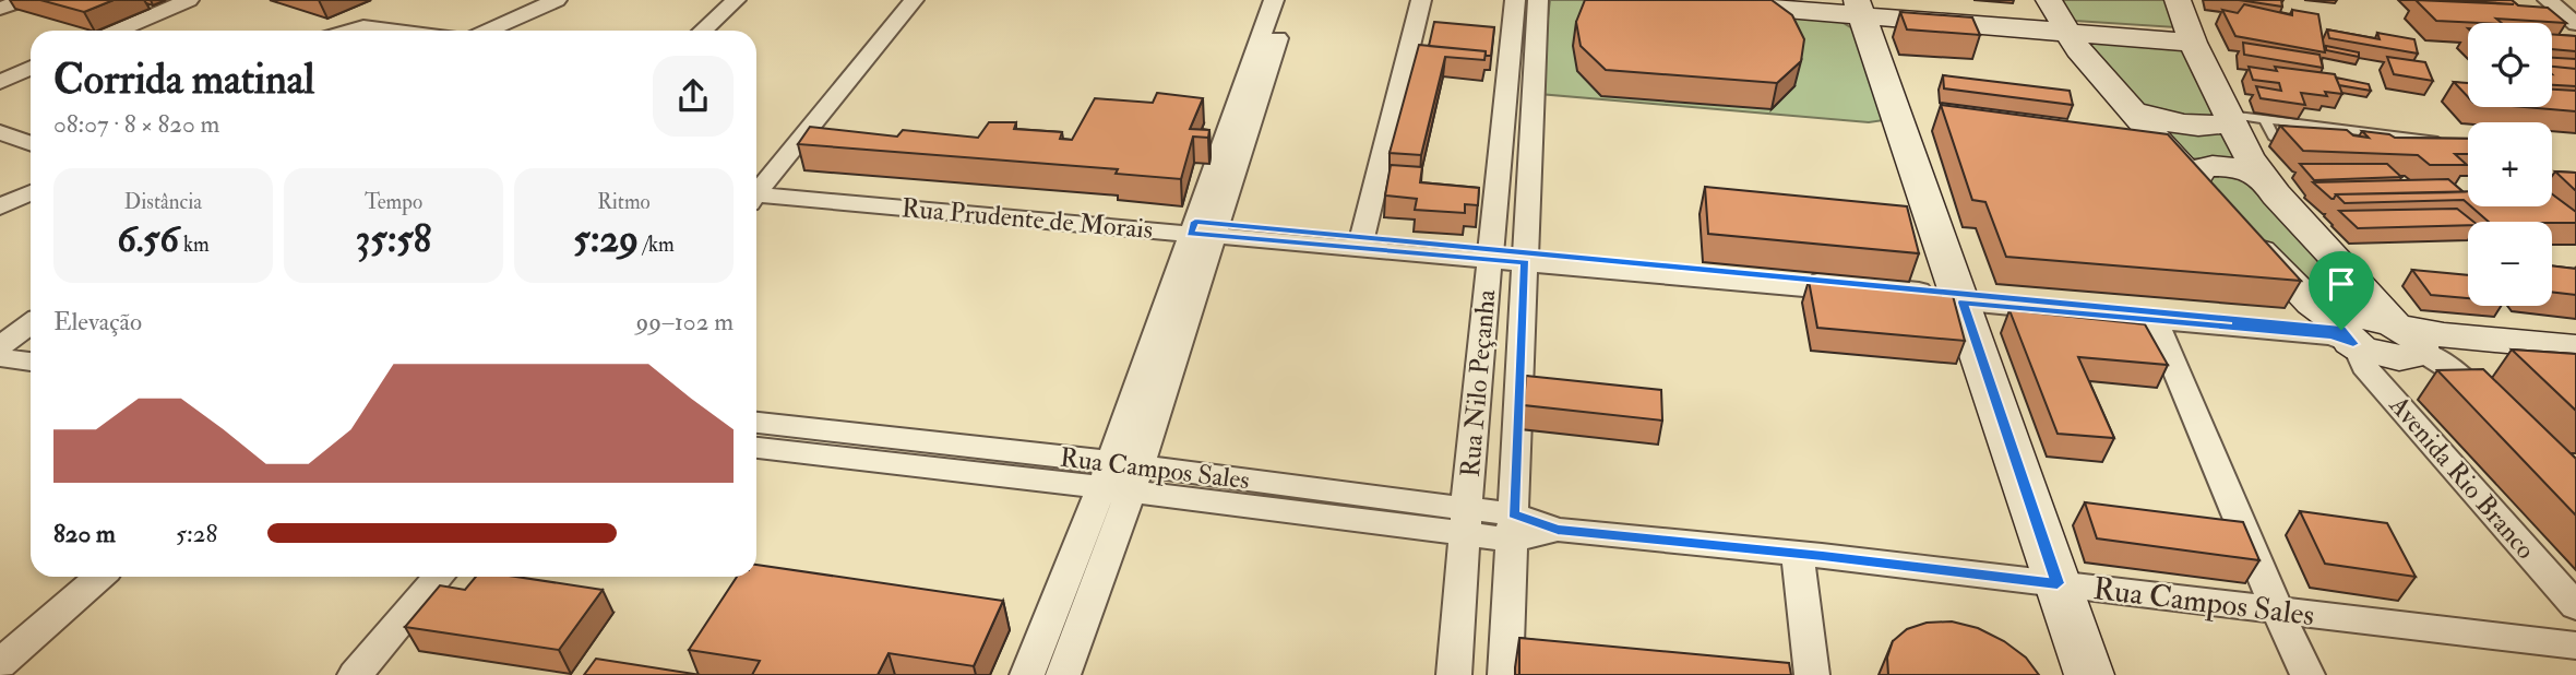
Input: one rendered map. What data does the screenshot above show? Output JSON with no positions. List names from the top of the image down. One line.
{"streets":{"main road":["Avenida Rio Branco"],"street":["Rua Prudente de Morais","Rua Nilo Peçanha","Rua Campos Sales"]},"crossings":[["Rua Prudente de Morais","Rua Nilo Peçanha"],["Rua Prudente de Morais","Avenida Rio Branco"],["Rua Nilo Peçanha","Rua Campos Sales"]],"page":{"map_buttons":["+","−"],"heading":["Corrida matinal","08:07 · 8 × 820 m"],"stats":[["Distância","6.56 km"],["Tempo","35:58"],["Ritmo","5:29 /km"]],"chart":["Elevação","99–102 m"],"list":[{"name":"820 m","note":"5:28"}]}}
